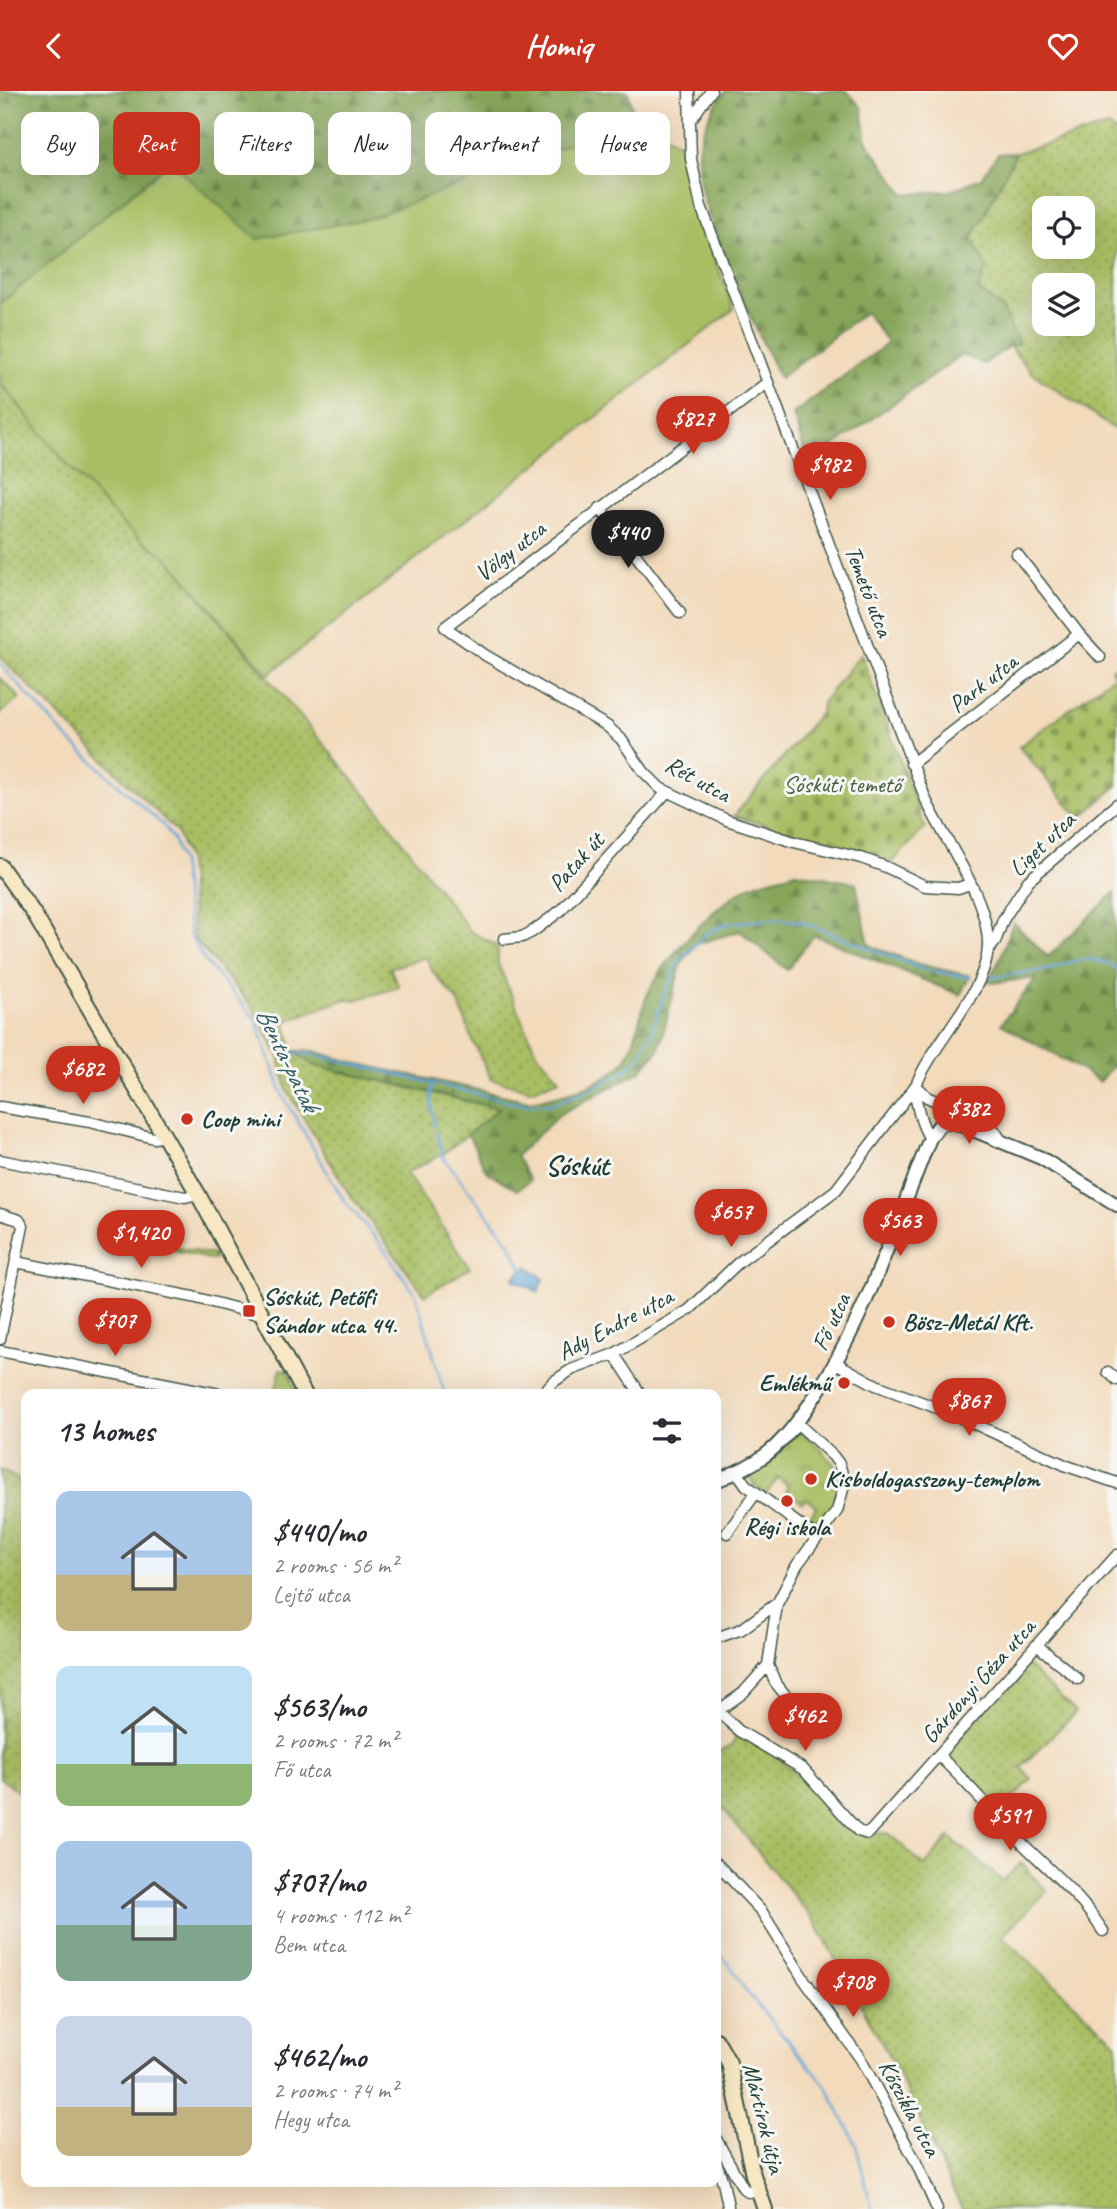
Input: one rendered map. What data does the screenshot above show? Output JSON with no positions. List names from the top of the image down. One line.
{"streets":{"main road":["Mártírok útja"],"street":["Völgy utca","Temető utca","Park utca","Rét utca","Liget utca","Patak út","Fő utca","Ady Endre utca","Gárdonyi Géza utca","Kőszikla utca"]},"crossings":[["Völgy utca","Temető utca"],["Völgy utca","Rét utca"],["Temető utca","Park utca"],["Temető utca","Rét utca"],["Temető utca","Liget utca"],["Rét utca","Patak út"],["Liget utca","Ady Endre utca"]],"districts":["Sóskút"],"water":["Benta-patak"],"parks":["Sóskúti temető"],"places":{"other":["Coop mini","Bösz-Metál Kft.","Emlékmű","Kisboldogasszony-templom","Régi iskola"],"transit":["Sóskút, Petőfi Sándor utca 44."]},"page":{"header":"Homiq","chip":["Buy","Rent","Filters","New","Apartment","House"],"price":["$827","$982","$440","$682","$382","$657","$563","$1,420","$707","$867","$462","$591","$708"],"heading":"13 homes","list":[{"name":"$440/mo","note":"2 rooms · 56 m² · Lejtő utca"},{"name":"$563/mo","note":"2 rooms · 72 m² · Fő utca"},{"name":"$707/mo","note":"4 rooms · 112 m² · Bem utca"},{"name":"$462/mo","note":"2 rooms · 74 m² · Hegy utca"}]}}
